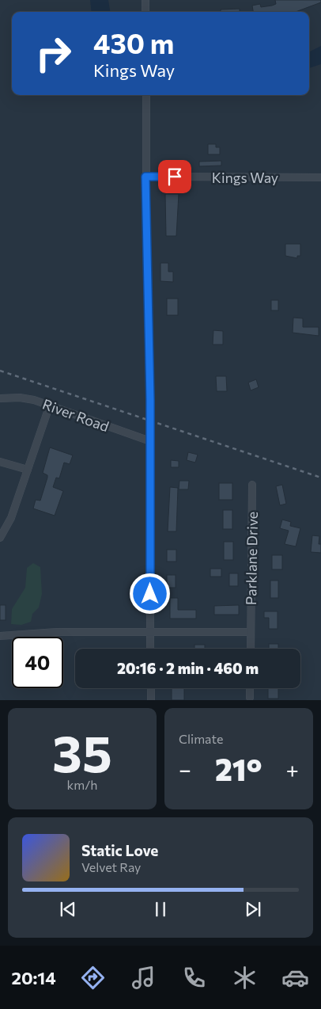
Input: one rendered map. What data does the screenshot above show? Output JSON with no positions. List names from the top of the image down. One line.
{"streets":{"street":["Kings Way","River Road","Parklane Drive"]},"page":{"turn":["430 m","Kings Way"],"limit":"40","trip":"20:16 · 2 min · 460 m","tile":[["35","km/h"],"Climate"],"heat":["−","21°","+"],"song":["Static Love","Velvet Ray"],"tabs":"20:14"}}
